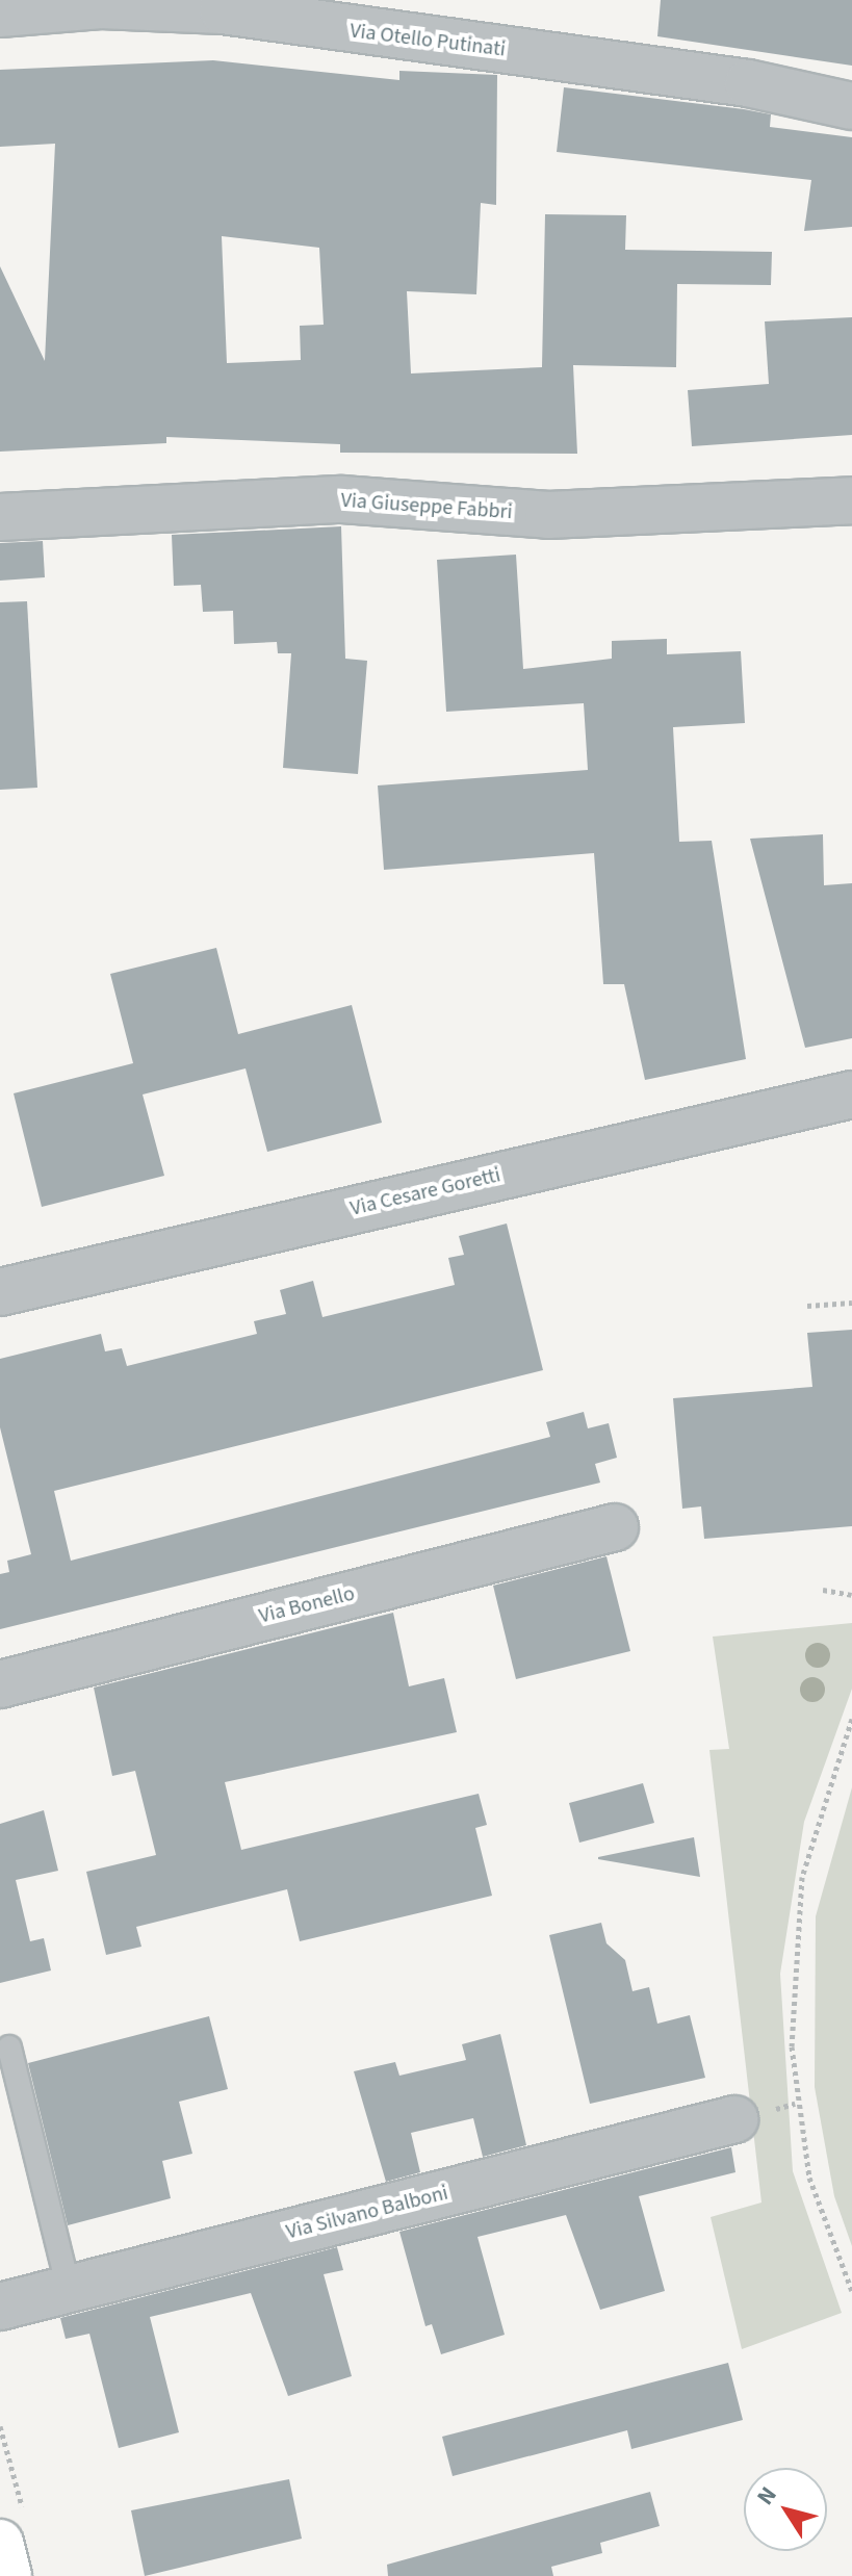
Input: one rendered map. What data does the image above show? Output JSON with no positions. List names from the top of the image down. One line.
{"streets":{"street":["Via Otello Putinati","Via Giuseppe Fabbri","Via Cesare Goretti","Via Bonello","Via Silvano Balboni"]},"north":"top left"}
